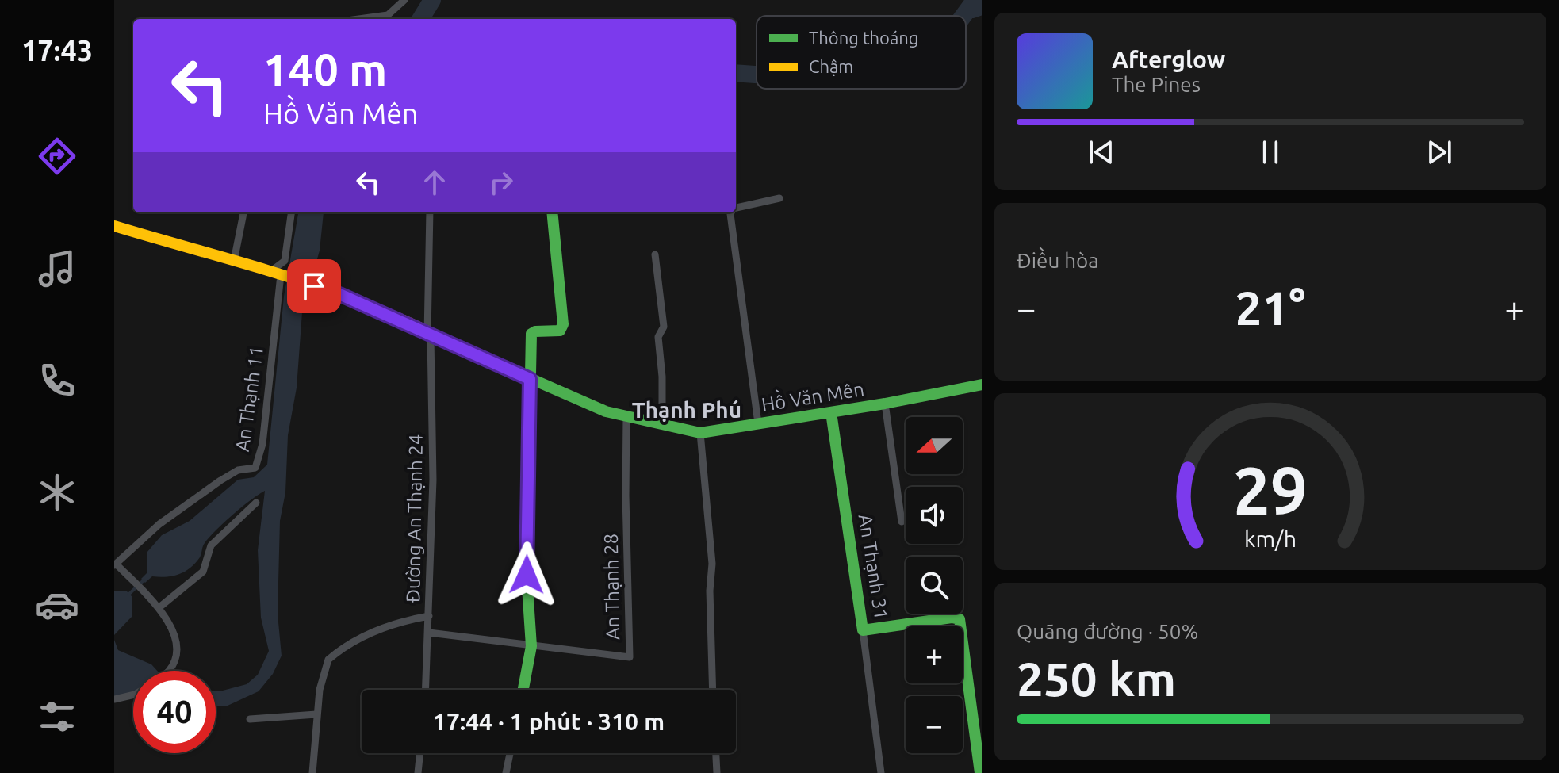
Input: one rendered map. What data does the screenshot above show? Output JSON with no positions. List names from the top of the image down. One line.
{"streets":{"street":["Hồ Văn Mên","An Thạnh 11","Đường An Thạnh 24","An Thạnh 31","An Thạnh 28"]},"crossings":[["Hồ Văn Mên","An Thạnh 11"],["Hồ Văn Mên","Đường An Thạnh 24"],["Hồ Văn Mên","An Thạnh 31"],["Hồ Văn Mên","An Thạnh 28"]],"districts":["Thạnh Phú"],"legend":["Thông thoáng","Chậm"],"north":"left","page":{"tabs":"17:43","turn":["140 m","Hồ Văn Mên"],"song":["Afterglow","The Pines"],"tile":["Điều hòa",["Quãng đường · 50%","250 km"]],"heat":["−","21°","+"],"map_buttons":["+","−"],"limit":"40","trip":"17:44 · 1 phút · 310 m","gauge":["29","km/h"]}}
